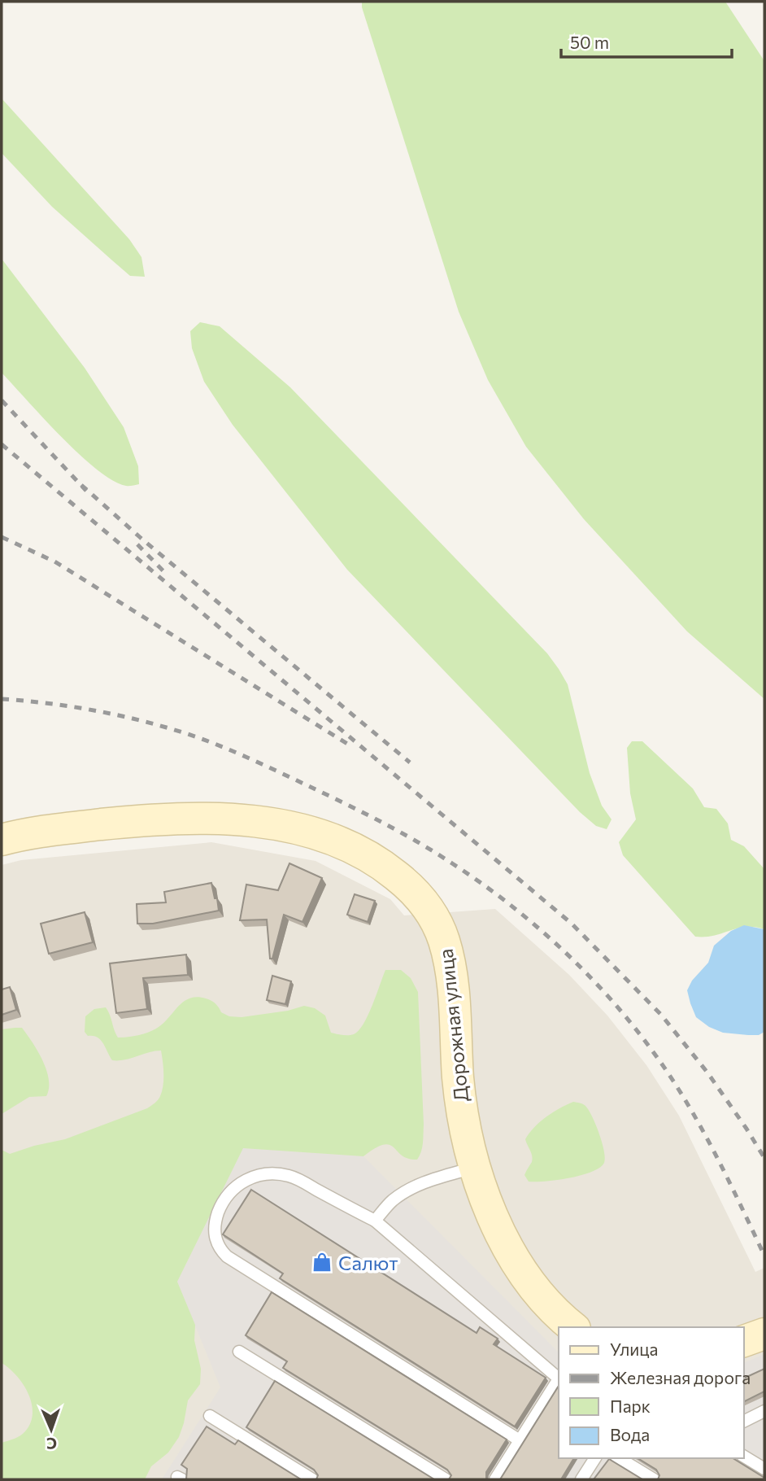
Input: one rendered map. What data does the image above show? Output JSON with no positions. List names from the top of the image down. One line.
{"streets":{"street":["Дорожная улица"]},"places":{"shop":["Салют"]},"legend":["Улица","Железная дорога","Парк","Вода"],"scale_bar":"50 m","north":"bottom"}
